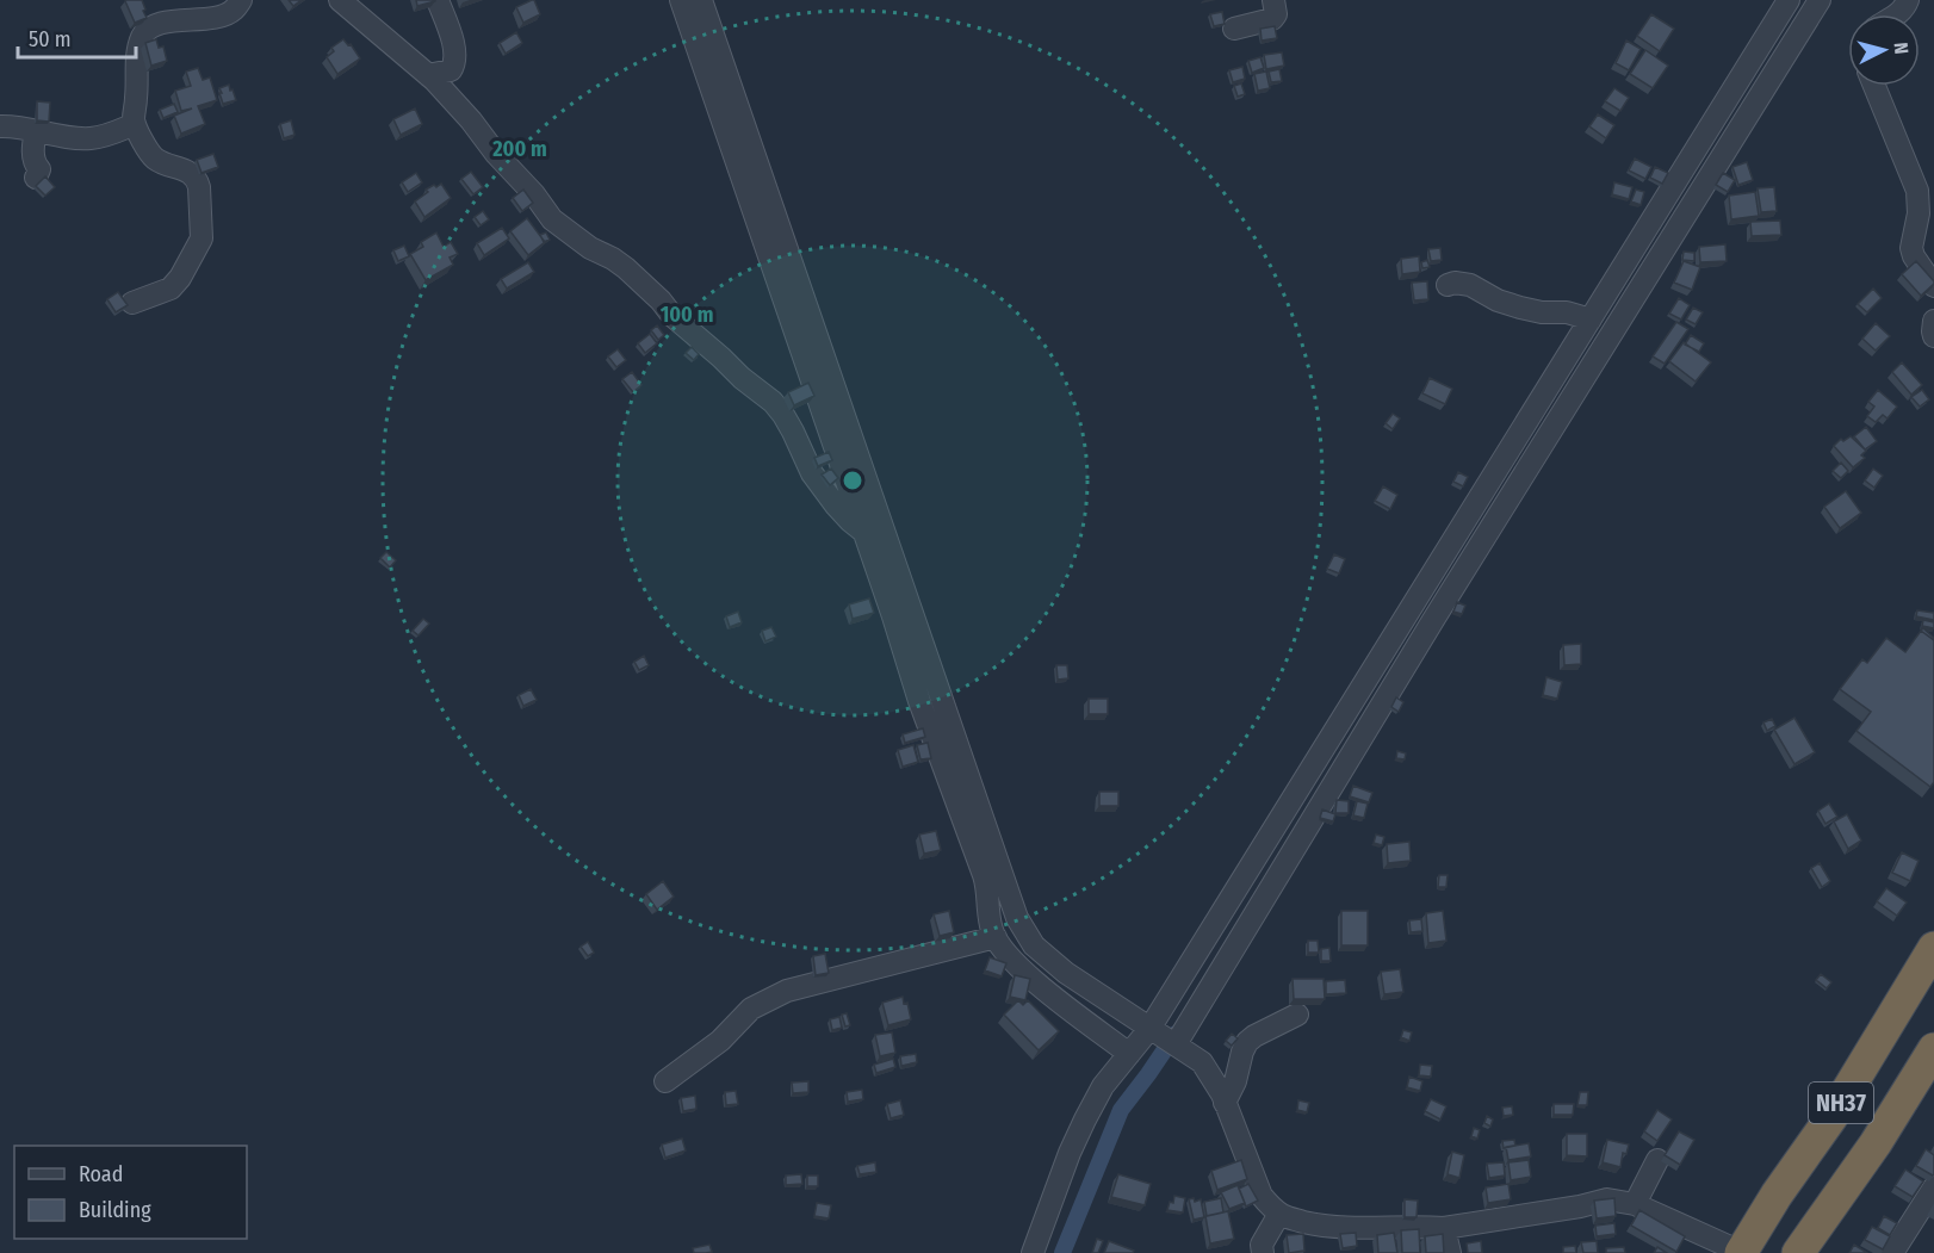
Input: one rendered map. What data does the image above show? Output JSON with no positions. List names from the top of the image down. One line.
{"streets":{"highway":["NH37"]},"legend":["Road","Building"],"scale_bar":"50 m","north":"right","rings":["200 m","100 m"]}
